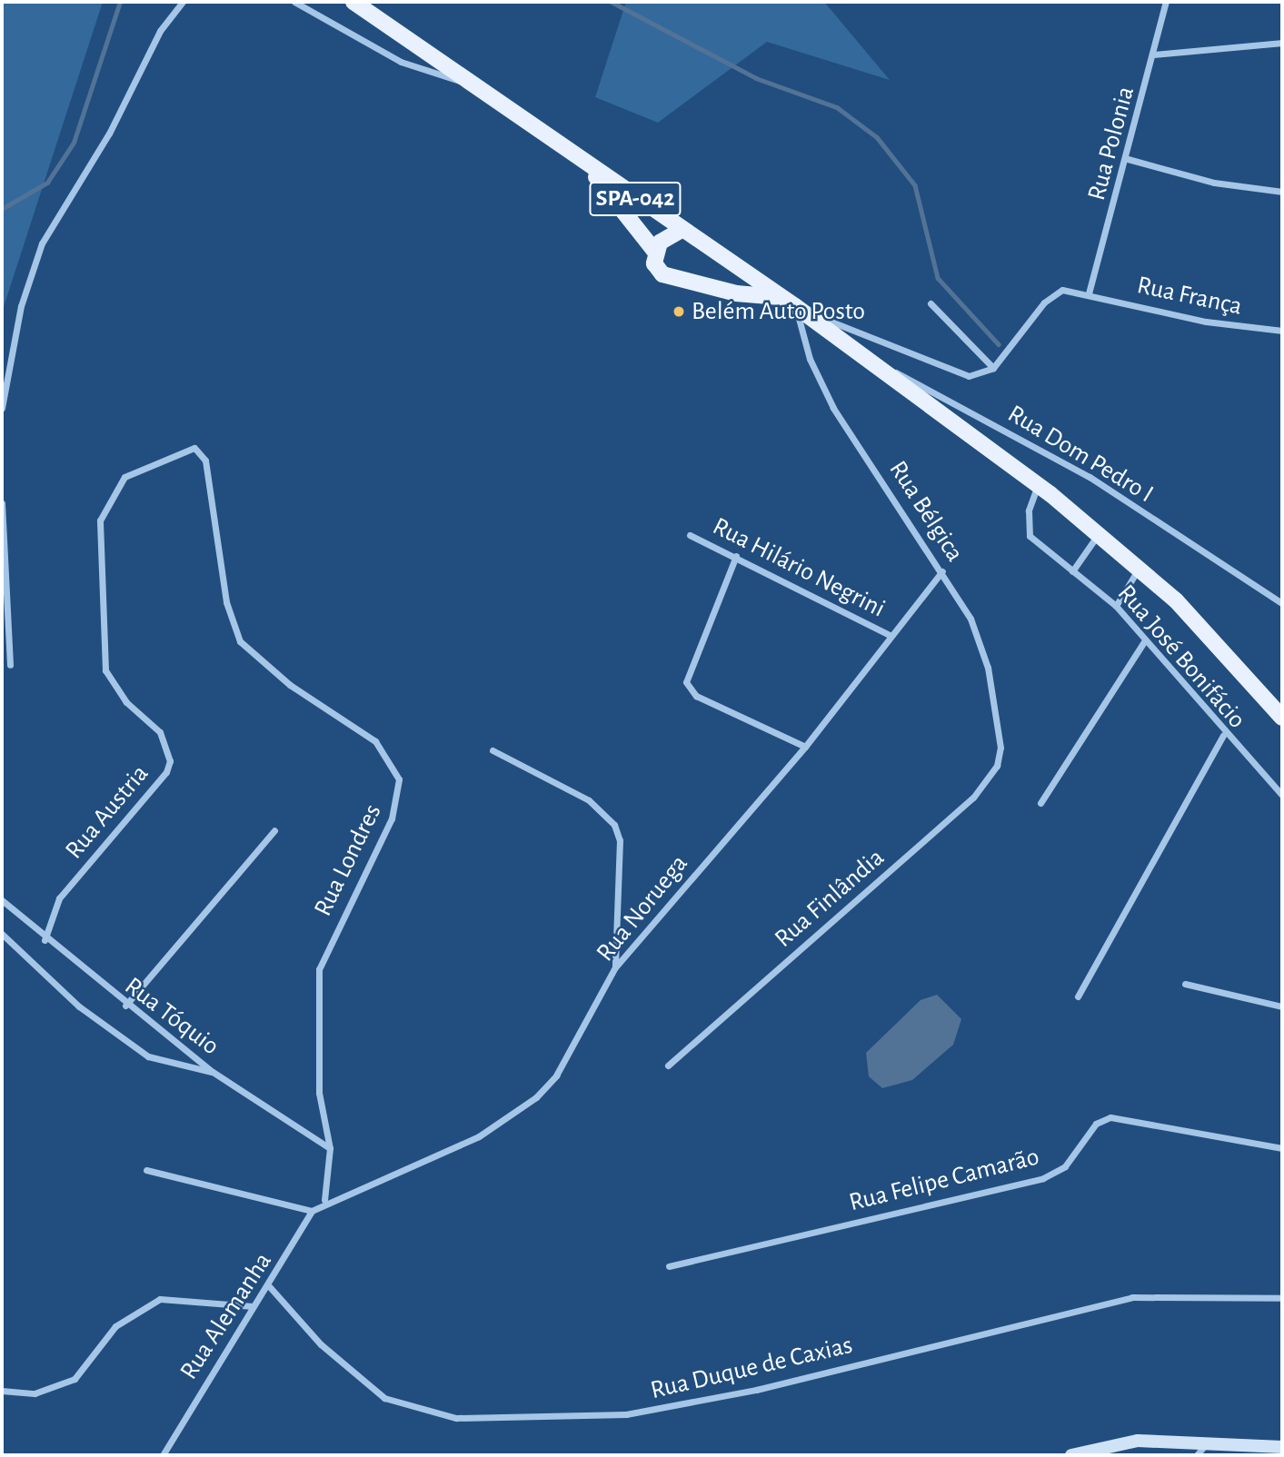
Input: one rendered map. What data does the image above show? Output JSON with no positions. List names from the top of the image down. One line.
{"streets":{"main road":["SPA-042"],"street":["Rua Polonia","Rua França","Rua Dom Pedro I","Rua Bélgica","Rua Hilário Negrini","Rua José Bonifácio","Rua Austria","Rua Londres","Rua Finlândia","Rua Noruega","Rua Tóquio","Rua Felipe Camarão","Rua Alemanha","Rua Duque de Caxias"]},"crossings":[["Rua Polonia","Rua França"],["Rua Bélgica","Rua Finlândia"],["Rua Bélgica","Rua Noruega"],["Rua Hilário Negrini","Rua Noruega"],["Rua Austria","Rua Londres"],["Rua Austria","Rua Tóquio"],["Rua Londres","Rua Noruega"],["Rua Londres","Rua Tóquio"],["Rua Londres","Rua Alemanha"],["Rua Noruega","Rua Alemanha"],["Rua Alemanha","Rua Duque de Caxias"]],"places":["Belém Auto Posto"]}
